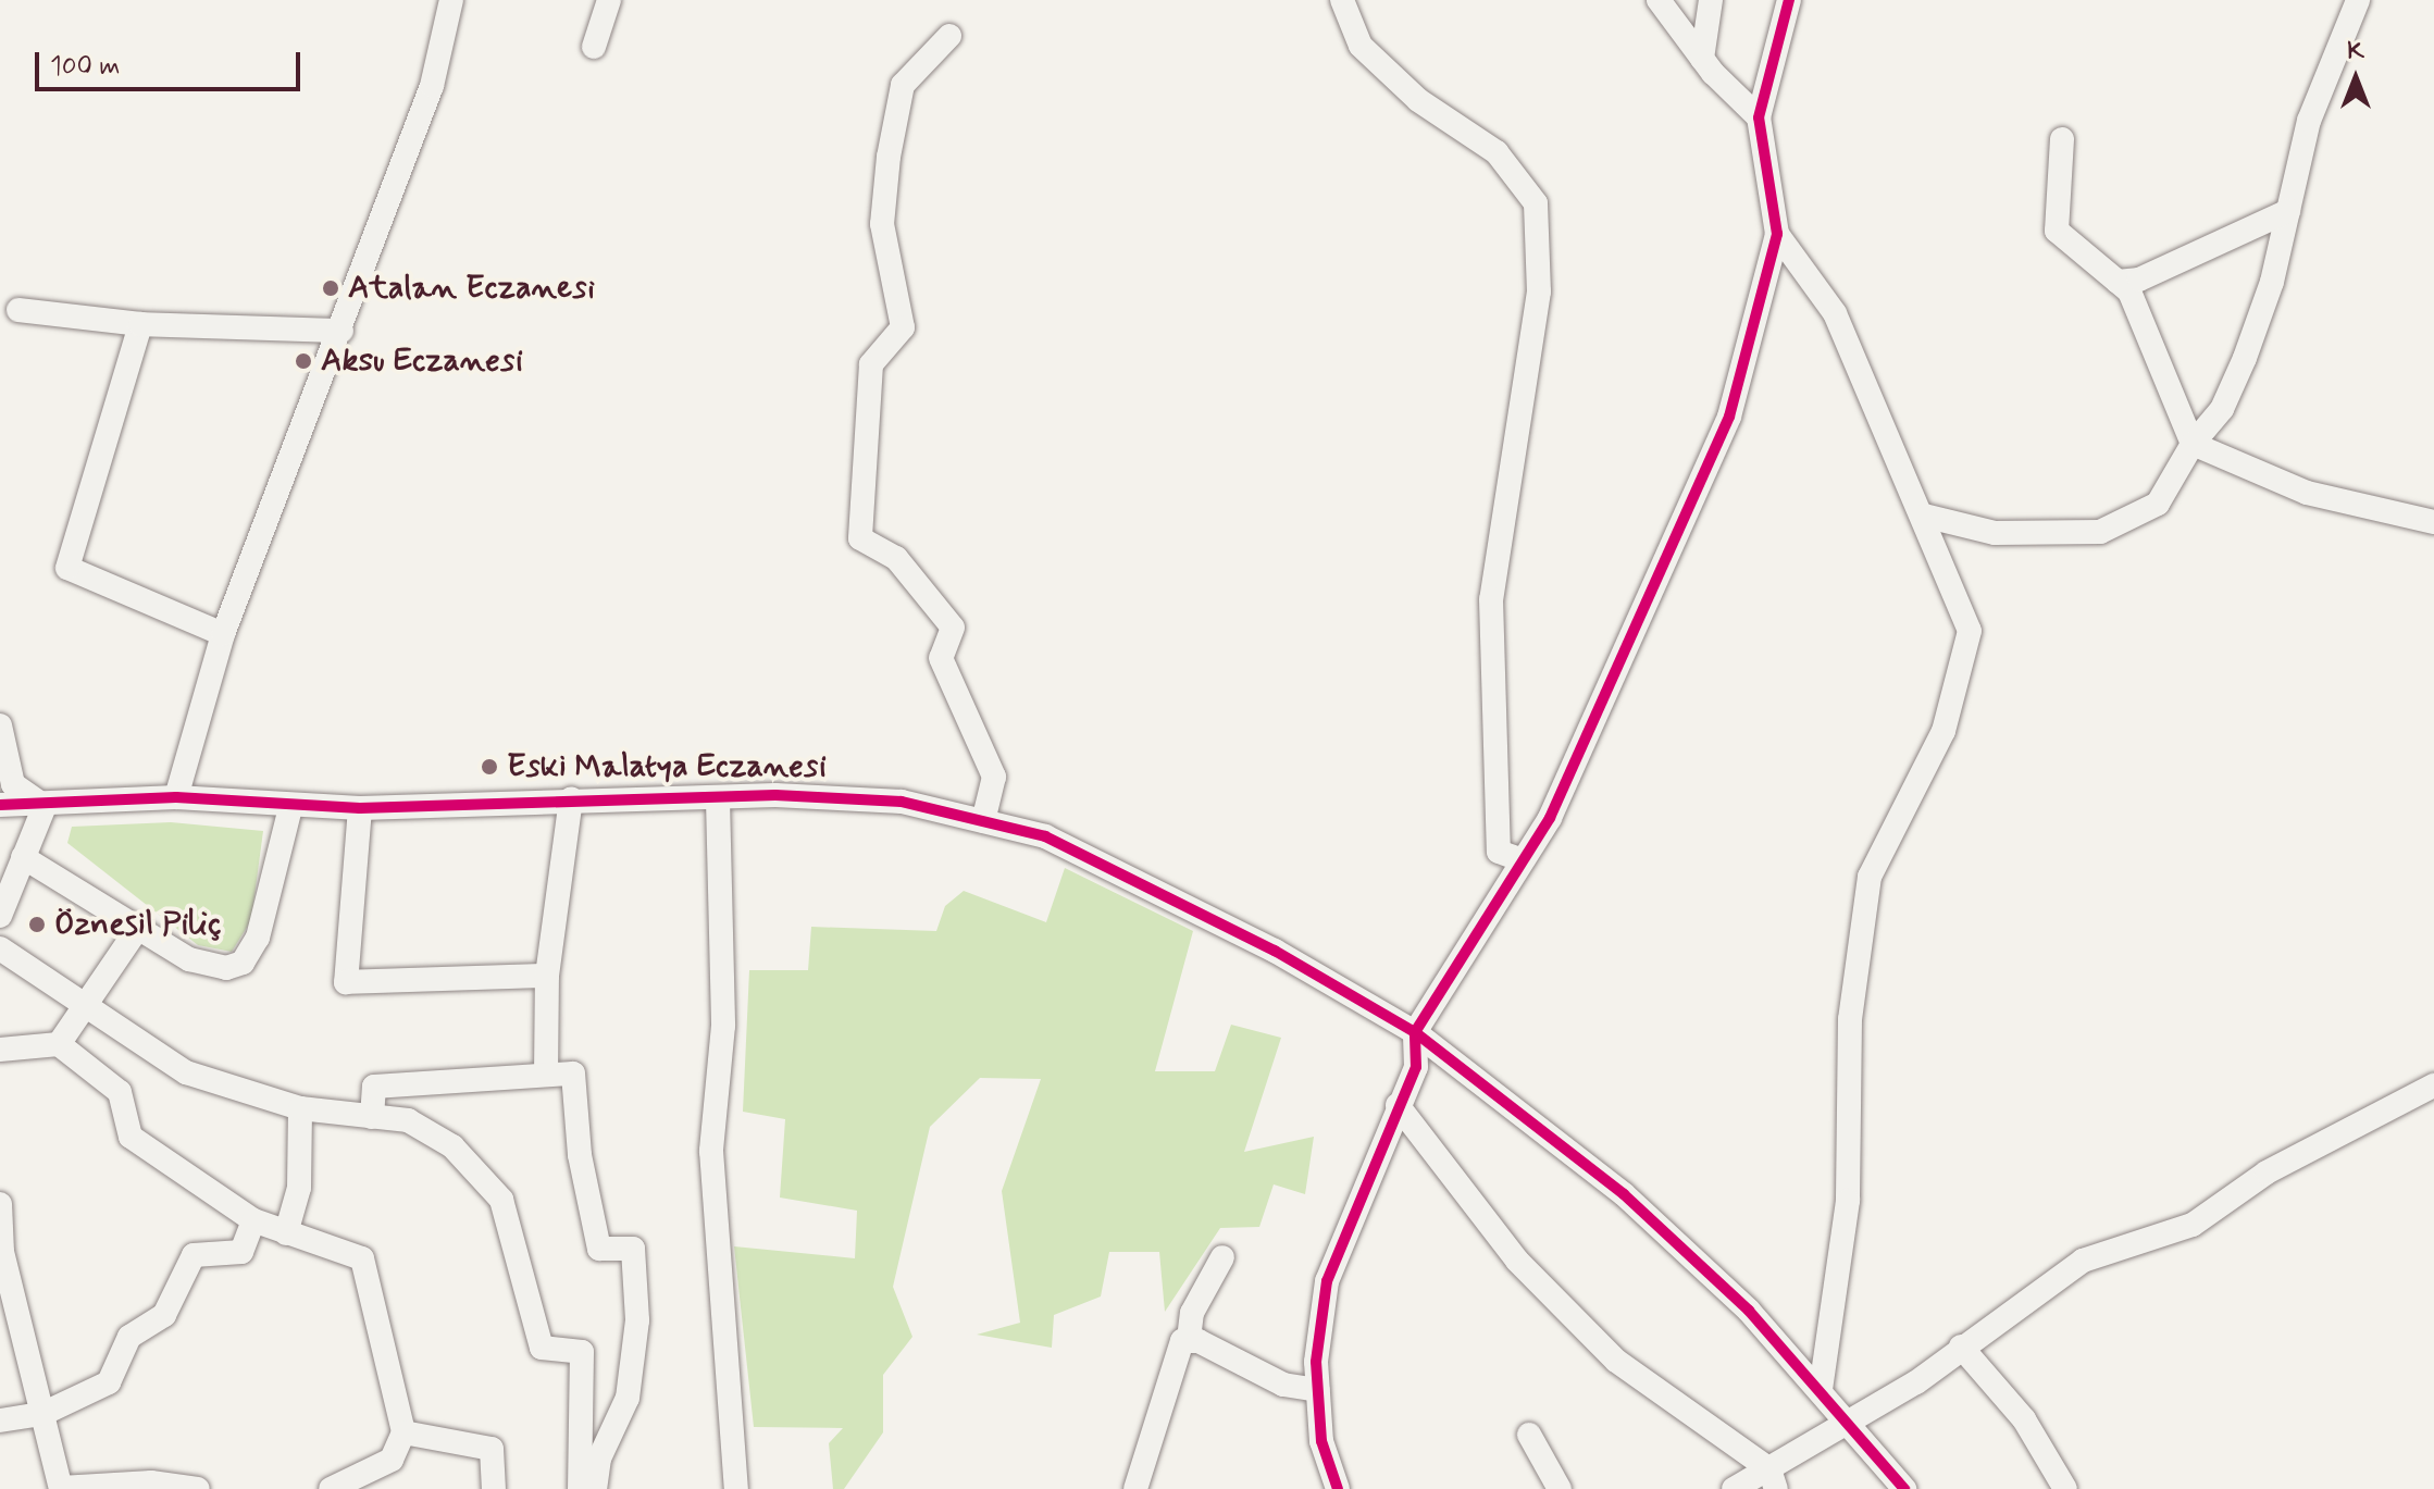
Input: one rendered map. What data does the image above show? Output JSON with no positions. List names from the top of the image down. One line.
{"places":["Atalan Eczanesi","Aksu Eczanesi","Eski Malatya Eczanesi","Öznesil Piliç"],"scale_bar":"100 m","north":"top"}
